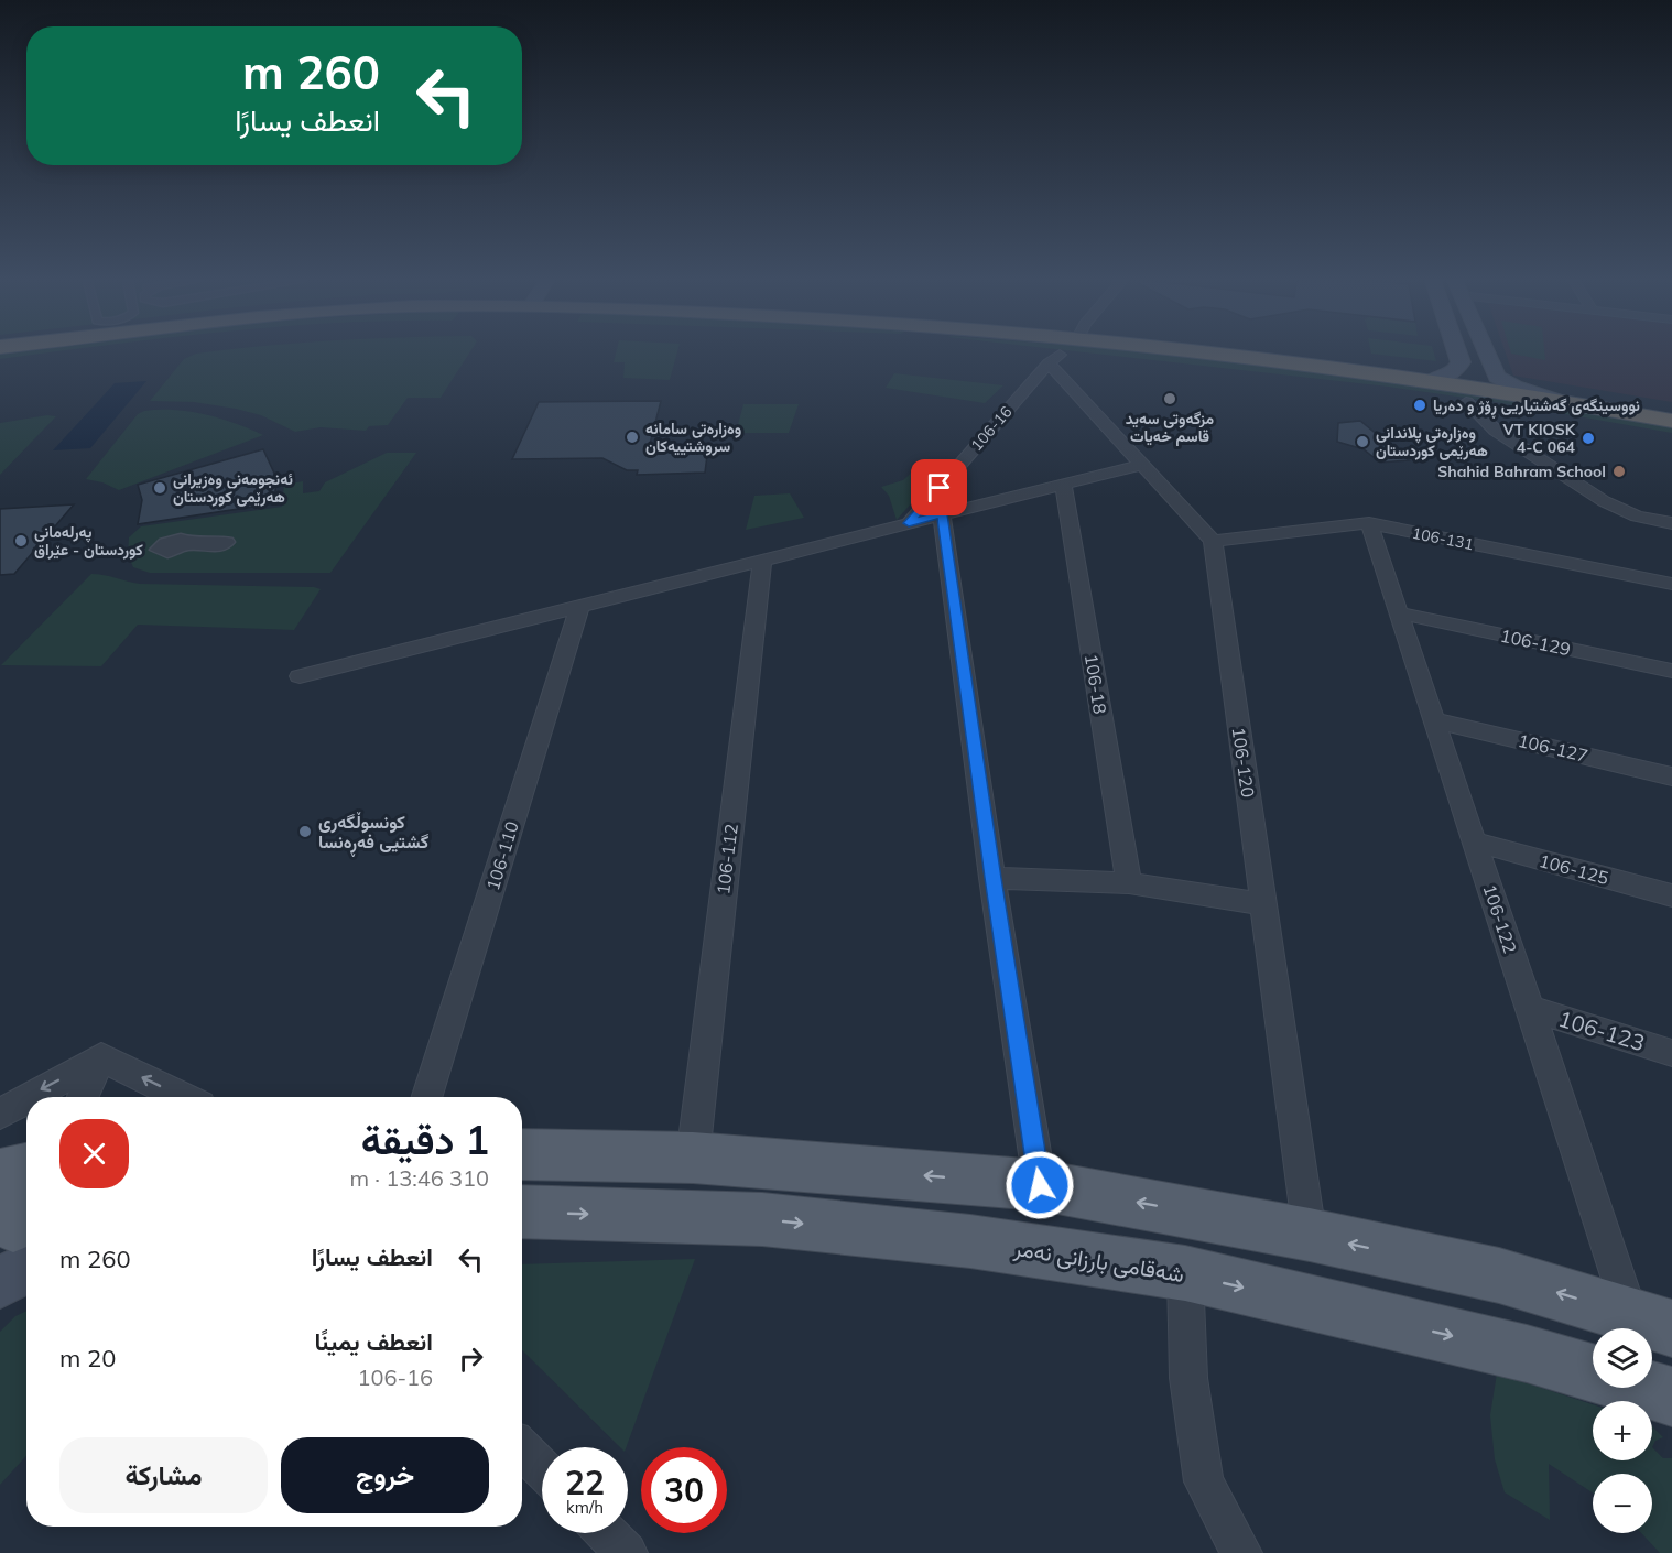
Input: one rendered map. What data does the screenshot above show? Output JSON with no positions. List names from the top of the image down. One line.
{"streets":{"main road":["شەقامی بارزانی نەمر"],"street":["106-16","106-131","106-129","106-18","106-127","106-120","106-110","106-112","106-125","106-122","106-123"]},"crossings":[["106-131","106-120"],["106-131","106-122"],["106-129","106-122"],["106-127","106-122"],["106-125","106-122"],["106-122","106-123"]],"places":["مزگەوتی سەید قاسم خەیات","نووسینگەی گەشتیاریی ڕۆژ و دەریا","وەزارەتی سامانە سروشتییەکان","VT KIOSK 4-C 064","وەزارەتی پلاندانی هەرێمی کوردستان","Shahid Bahram School","ئەنجومەنی وەزیرانی هەرێمی کوردستان","پەرلەمانی کوردستان - عێراق","کونسوڵگەری گشتیی فەڕەنسا"],"page":{"turn":["260 m","انعطف يسارًا"],"heading":["1 دقيقة","310 m · 13:46"],"list":[{"name":"انعطف يسارًا","value":"260 m"},{"name":"انعطف يمينًا","note":"106-16","value":"20 m"}],"map_buttons":["+","−"],"buttons":["خروج","مشاركة"],"speed":"22 km/h","limit":"30"}}
